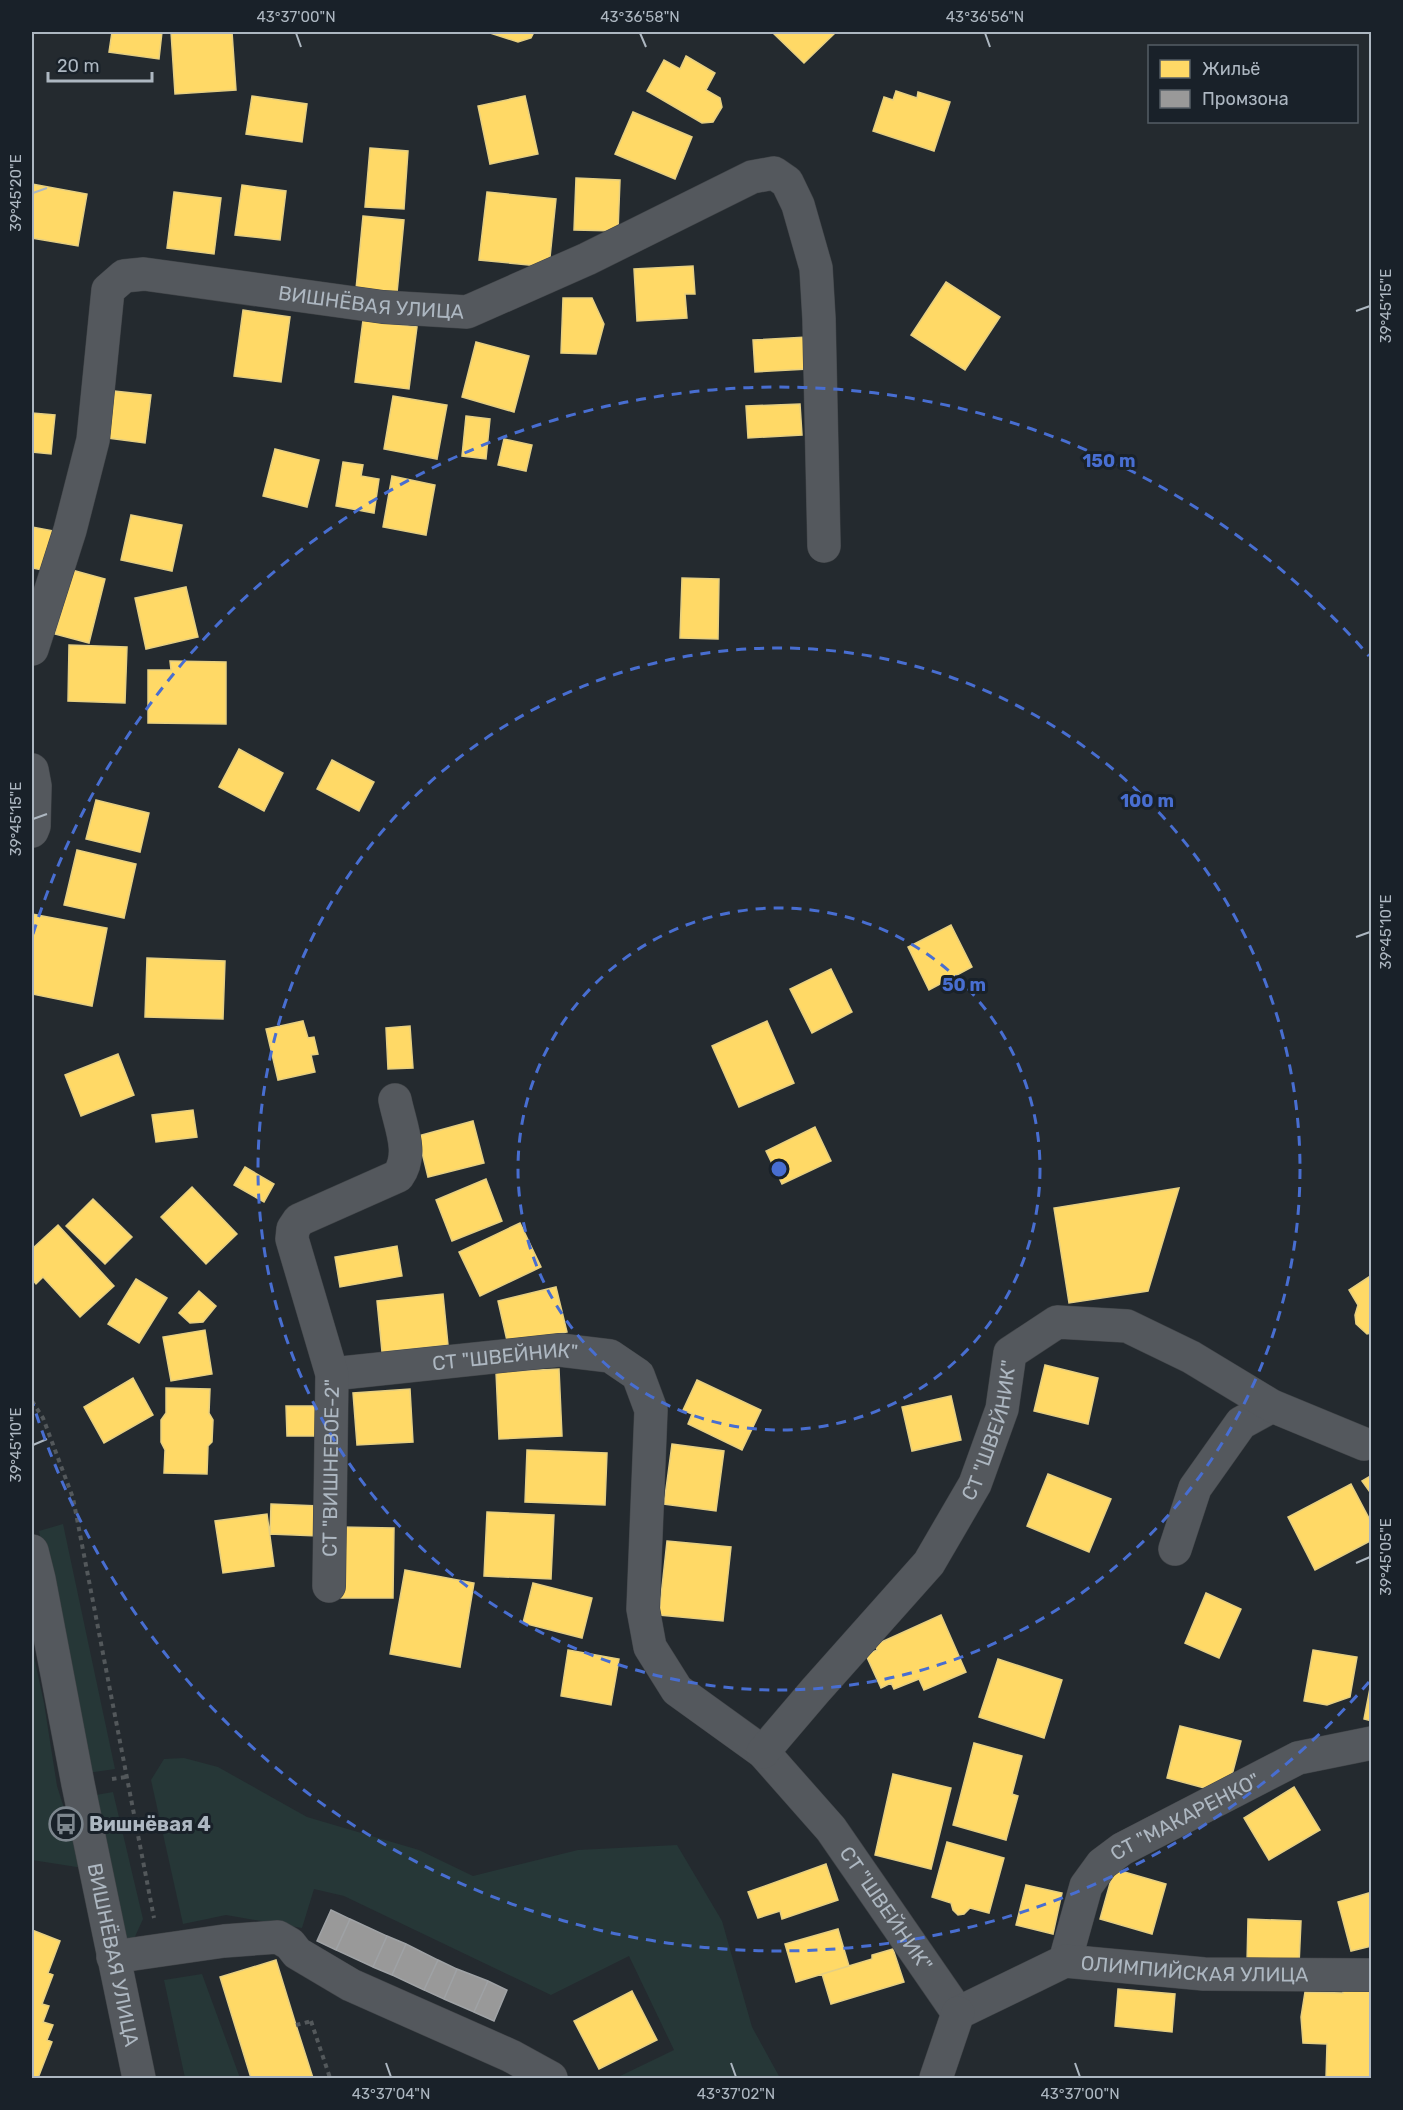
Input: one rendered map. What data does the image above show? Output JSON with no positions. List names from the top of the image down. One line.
{"streets":{"street":["ВИШНЁВАЯ УЛИЦА","СТ \"ШВЕЙНИК\"","СТ \"ВИШНЕВОЕ-2\"","СТ \"МАКАРЕНКО\"","ОЛИМПИЙСКАЯ УЛИЦА"]},"crossings":[["СТ \"ШВЕЙНИК\"","СТ \"ВИШНЕВОЕ-2\""],["СТ \"ШВЕЙНИК\"","ОЛИМПИЙСКАЯ УЛИЦА"],["СТ \"МАКАРЕНКО\"","ОЛИМПИЙСКАЯ УЛИЦА"]],"places":{"bus stop":["Вишнёвая 4"]},"legend":["Жильё","Промзона"],"scale_bar":"20 m","coordinates":["43°37'00\"N","43°36'58\"N","43°36'56\"N","39°45'20\"E","39°45'15\"E","39°45'10\"E","39°45'05\"E","43°37'04\"N","43°37'02\"N"],"rings":["150 m","100 m","50 m"]}
